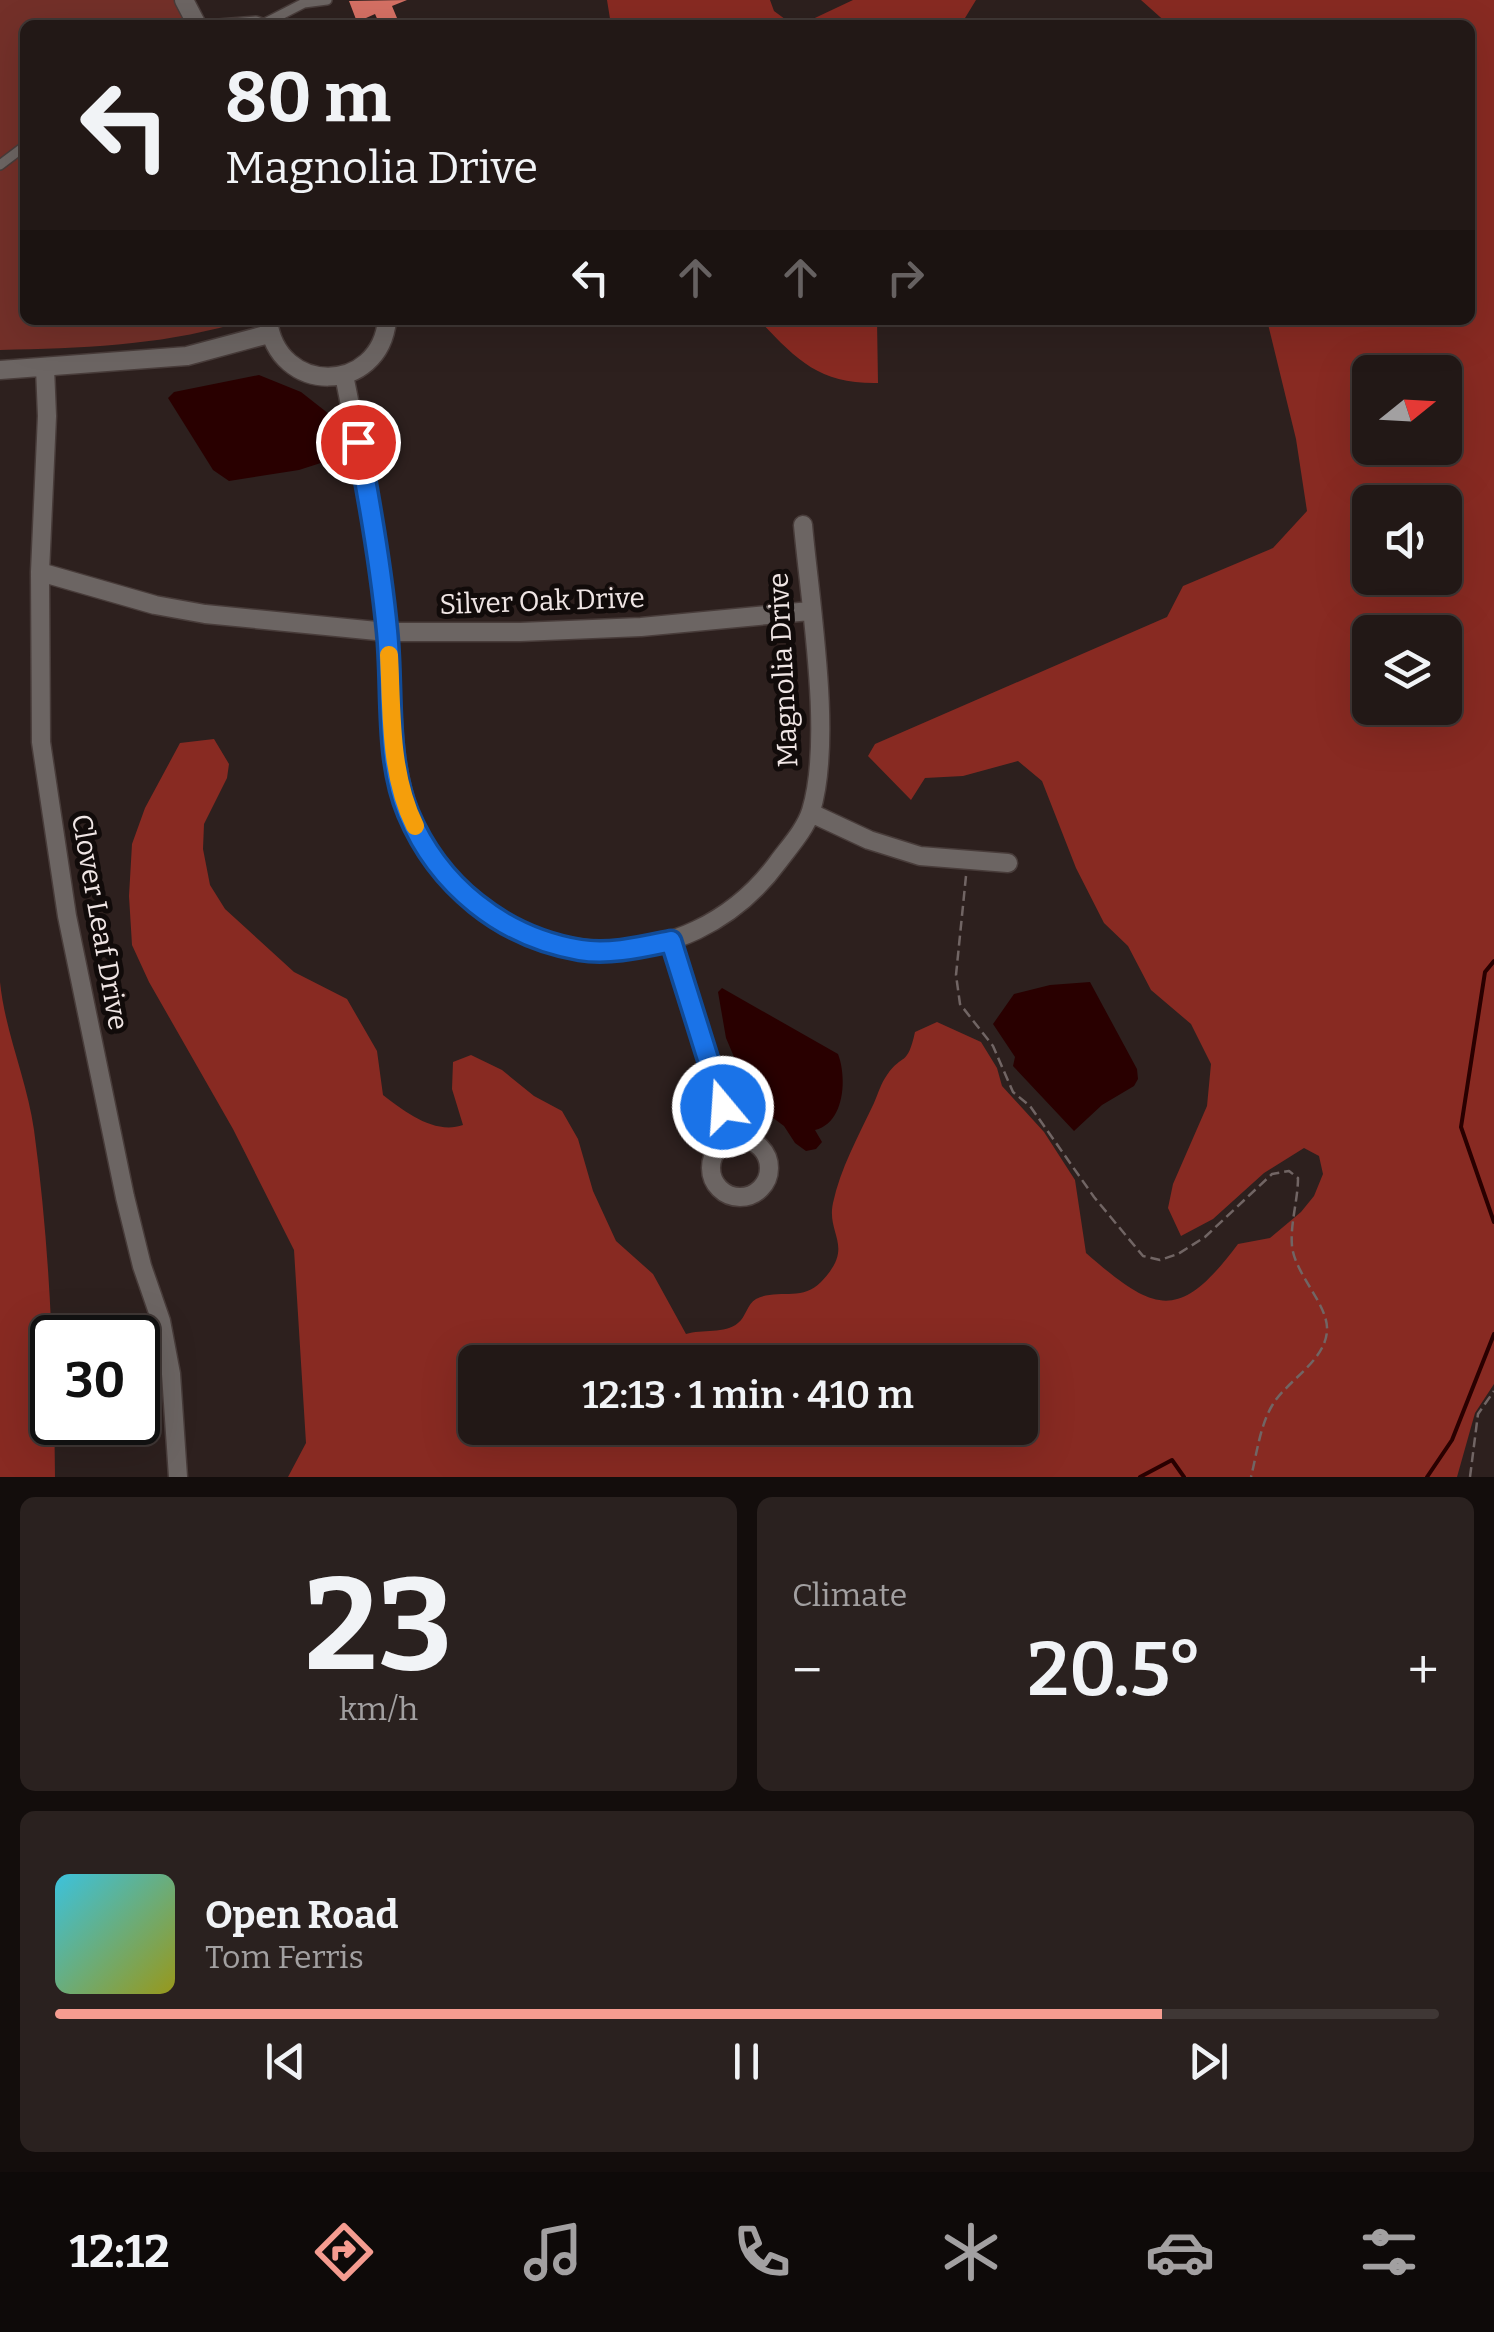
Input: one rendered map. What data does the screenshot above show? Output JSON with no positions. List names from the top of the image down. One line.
{"streets":{"street":["Silver Oak Drive","Magnolia Drive","Clover Leaf Drive"]},"crossings":[["Silver Oak Drive","Magnolia Drive"],["Silver Oak Drive","Clover Leaf Drive"]],"north":"right","page":{"turn":["80 m","Magnolia Drive"],"limit":"30","trip":"12:13 · 1 min · 410 m","tile":[["23","km/h"],"Climate"],"heat":["−","20.5°","+"],"song":["Open Road","Tom Ferris"],"tabs":"12:12"}}
